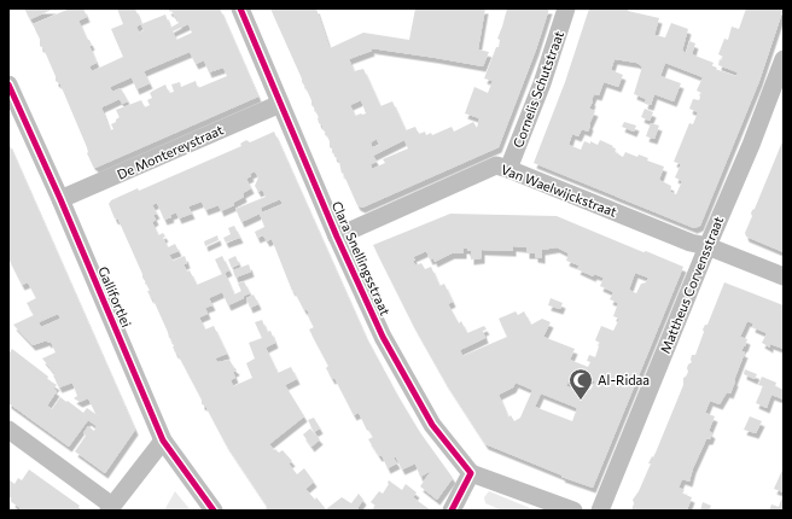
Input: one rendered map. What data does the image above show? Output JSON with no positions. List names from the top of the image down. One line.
{"streets":{"street":["Cornelis Schutstraat","De Montereystraat","Van Waelwijckstraat","Clara Snellingsstraat","Mattheus Corvensstraat","Gallifortlei"]},"crossings":[["Cornelis Schutstraat","Van Waelwijckstraat"],["De Montereystraat","Clara Snellingsstraat"],["De Montereystraat","Gallifortlei"],["Van Waelwijckstraat","Clara Snellingsstraat"],["Van Waelwijckstraat","Mattheus Corvensstraat"]],"places":{"mosque":["Al-Ridaa"]}}
